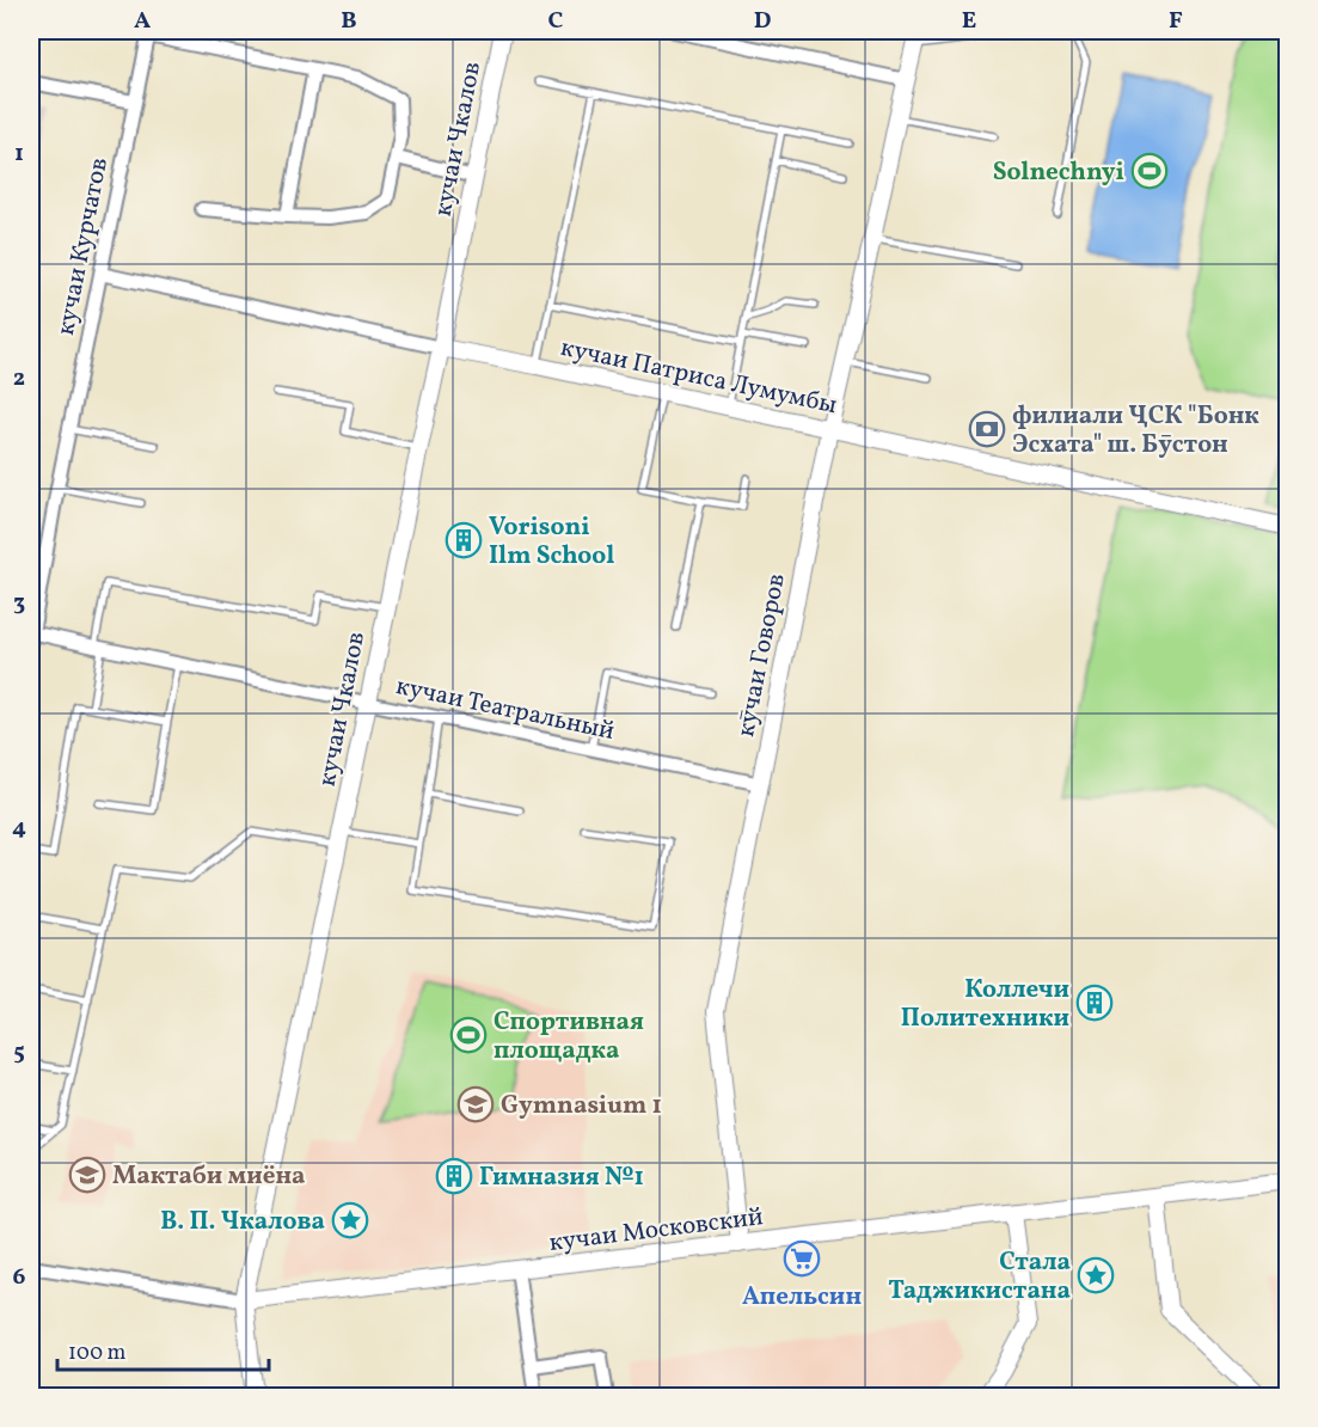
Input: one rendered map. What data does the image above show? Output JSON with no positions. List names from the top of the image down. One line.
{"streets":{"street":["кучаи Чкалов","кучаи Курчатов","кучаи Патриса Лумумбы","кӯчаи Говоров","кучаи Театральный","кучаи Московский"]},"crossings":[["кучаи Чкалов","кучаи Патриса Лумумбы"],["кучаи Чкалов","кучаи Театральный"],["кучаи Чкалов","кучаи Московский"],["кучаи Курчатов","кучаи Патриса Лумумбы"],["кучаи Курчатов","кучаи Театральный"],["кучаи Патриса Лумумбы","кӯчаи Говоров"],["кӯчаи Говоров","кучаи Театральный"],["кӯчаи Говоров","кучаи Московский"]],"places":{"sports":["Solnechnyi","Спортивная площадка"],"bank":["филиали ҶСК \"Бонк Эсхата\" ш. Бӯстон"],"building":["Vorisoni Ilm School","Коллечи Политехники","Гимназия №1"],"school or university":["Gymnasium 1","Мактаби миёна"],"place":["В. П. Чкалова","Стала Таджикистана"],"supermarket":["Апельсин"]},"scale_bar":"100 m","grid":{"columns":["A","B","C","D","E","F"],"rows":["1","2","3","4","5","6"]}}
